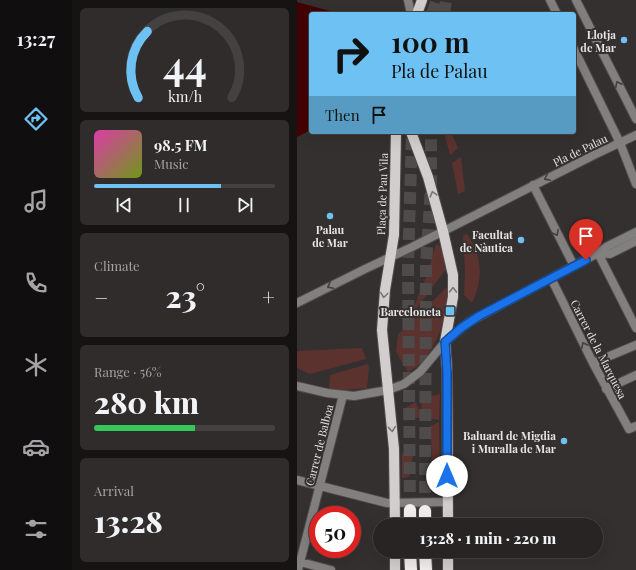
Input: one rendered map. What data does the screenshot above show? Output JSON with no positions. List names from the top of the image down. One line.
{"streets":{"main road":["Plaça de Pau Vila"],"street":["Pla de Palau","Carrer de la Marquesa","Carrer de Balboa"]},"one_way":["Pla de Palau"],"places":{"other":["Llotja de Mar","Palau de Mar","Facultat de Nàutica","Baluard de Migdia i Muralla de Mar"],"transit":["Barceloneta"]},"page":{"tabs":"13:27","turn":["100 m","Pla de Palau"],"then":"Then","song":["98.5 FM","Music"],"tile":["Climate",["Range · 56%","280 km"],["Arrival","13:28"]],"heat":["−","23°","+"],"limit":"50","trip":"13:28 · 1 min · 220 m","gauge":["44","km/h"]}}
